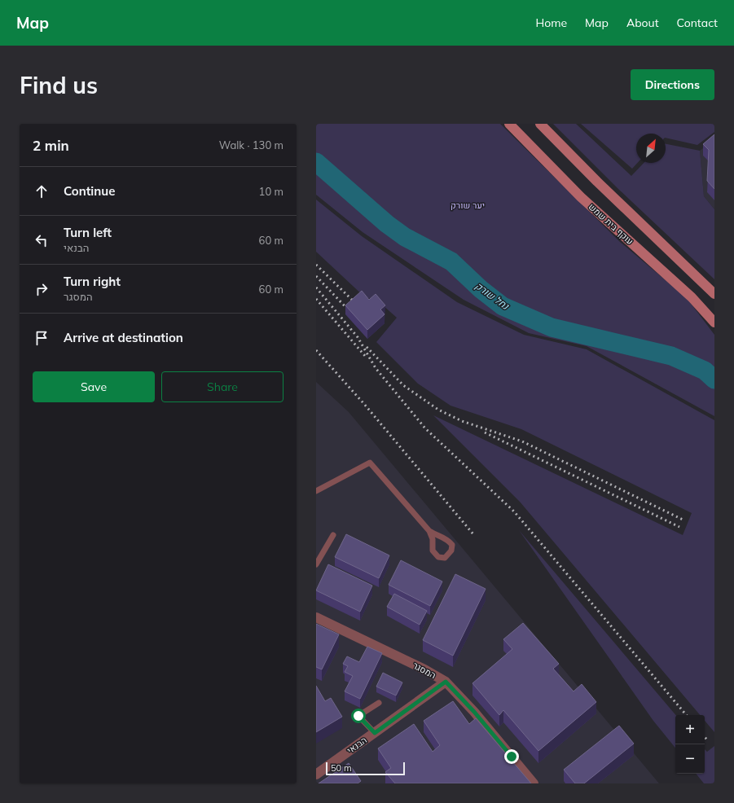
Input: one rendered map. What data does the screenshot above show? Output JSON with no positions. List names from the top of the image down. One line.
{"streets":{"main road":["עוקף בית שמש"],"street":["המסגר","הבנאי"]},"crossings":[["המסגר","הבנאי"]],"water":["נחל שורק"],"parks":["יער שורק"],"scale_bar":"50 m","north":"top right","page":{"header":"Map","nav":["Home","Map","About","Contact"],"buttons":["Directions",["Save","Share"]],"title":"Find us","heading":["2 min","Walk · 130 m"],"list":[["Continue","10 m"],["Turn left","הבנאי","60 m"],["Turn right","המסגר","60 m"],"Arrive at destination"],"map_buttons":["+","−"],"scale":"50 m"}}
